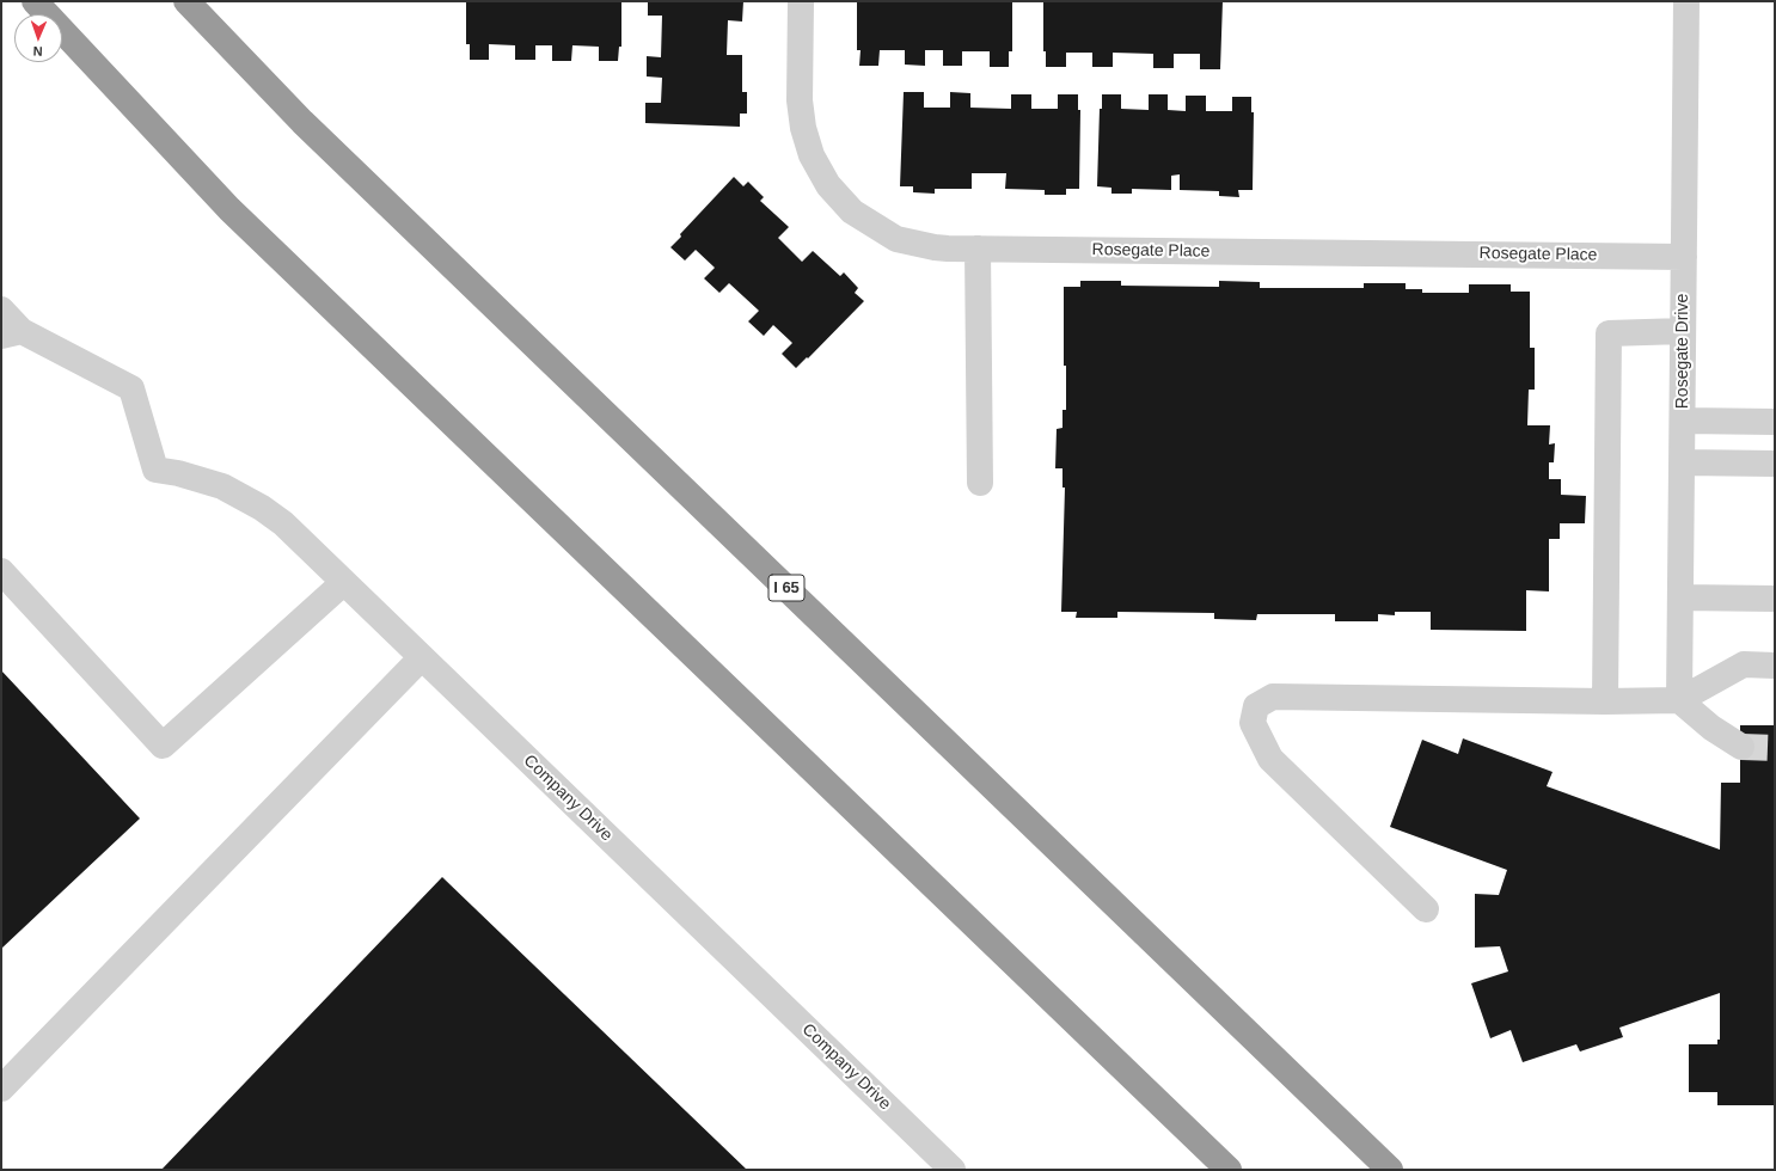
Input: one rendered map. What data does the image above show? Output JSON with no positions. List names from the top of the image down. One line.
{"streets":{"highway":["I 65"],"street":["Rosegate Place","Rosegate Drive","Company Drive"]},"crossings":[["Rosegate Place","Rosegate Drive"]],"north":"bottom"}
